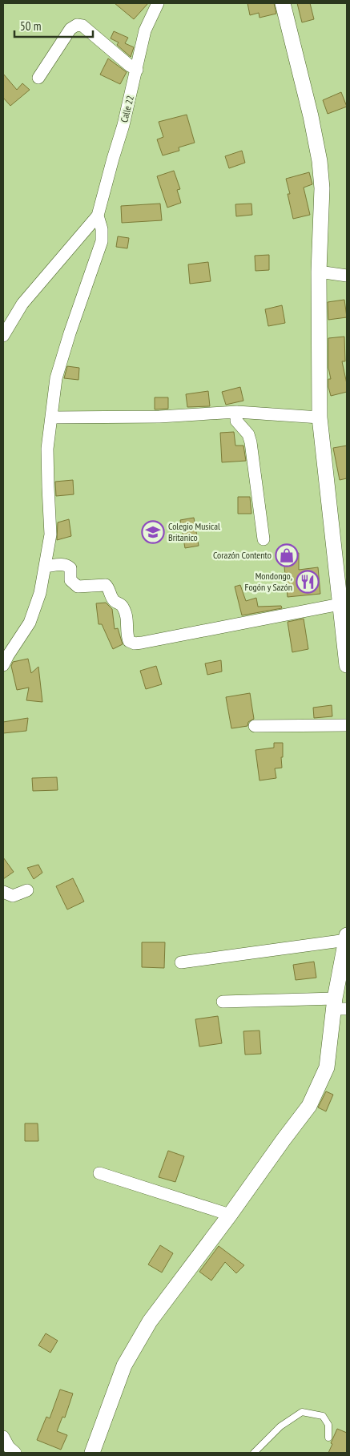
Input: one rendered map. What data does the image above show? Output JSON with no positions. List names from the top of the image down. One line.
{"streets":{"street":["Calle 22"]},"places":{"school or university":["Colegio Musical Britanico"],"shop":["Corazón Contento"],"restaurant":["Mondongo, Fogón y Sazón"]},"scale_bar":"50 m"}
